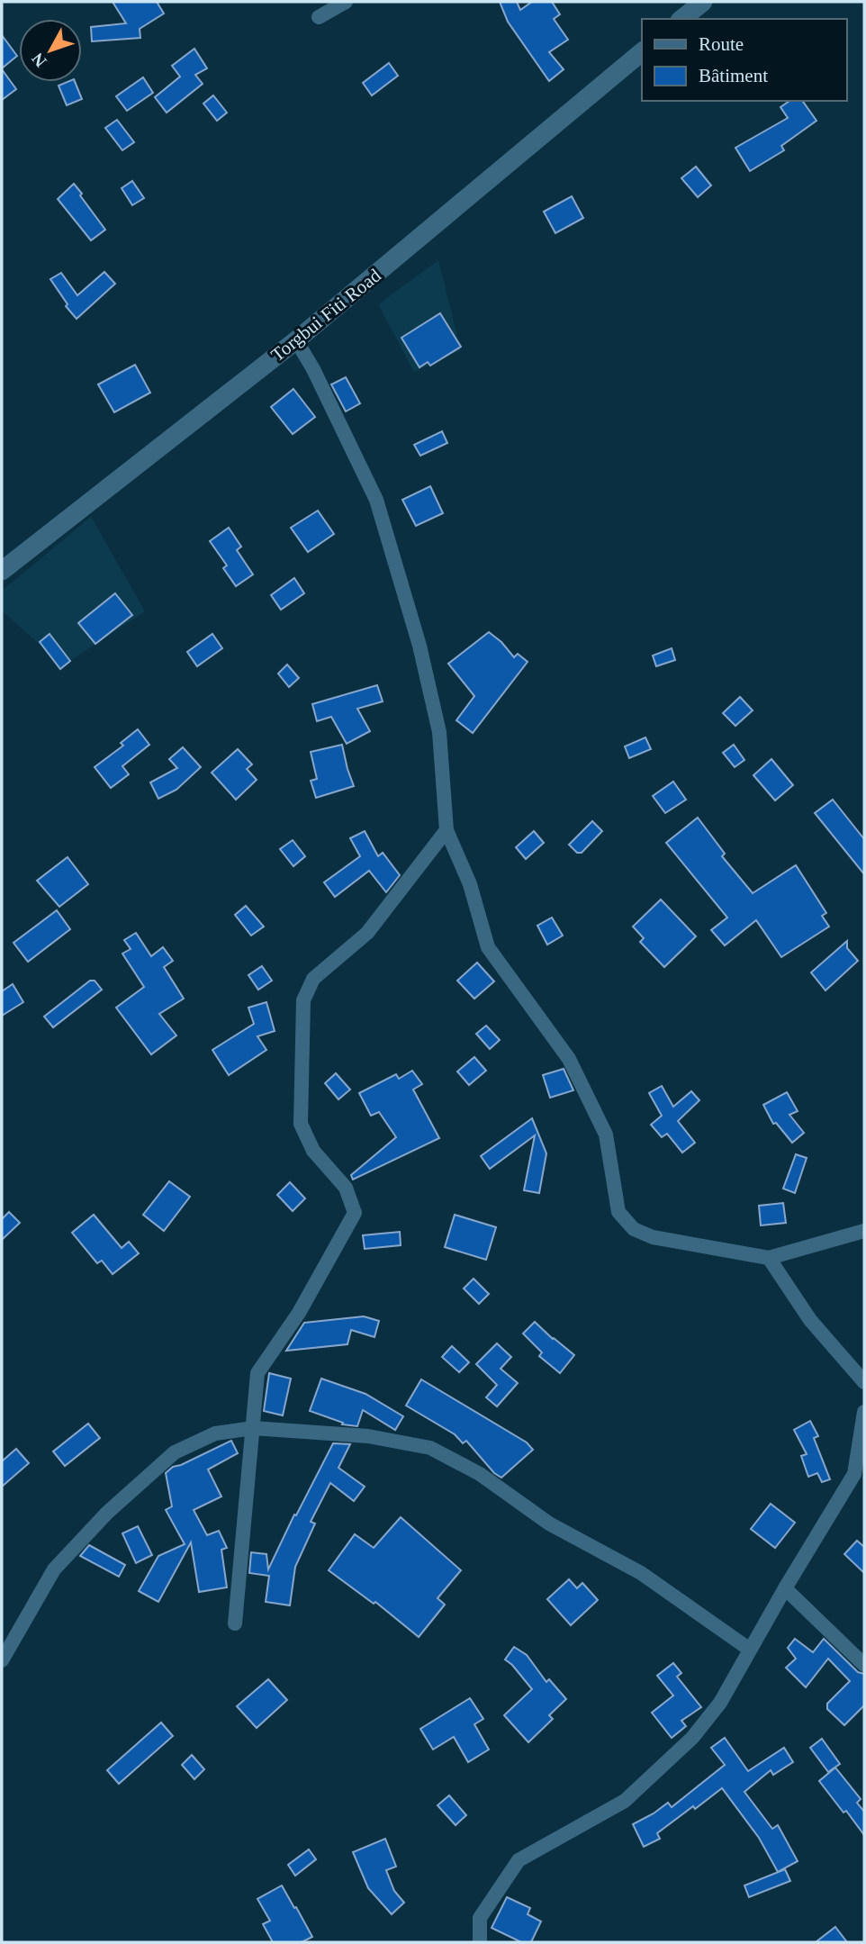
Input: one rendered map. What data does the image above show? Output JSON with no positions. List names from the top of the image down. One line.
{"streets":{"street":["Torgbui Fiti Road"]},"legend":["Route","Bâtiment"],"north":"bottom left"}
